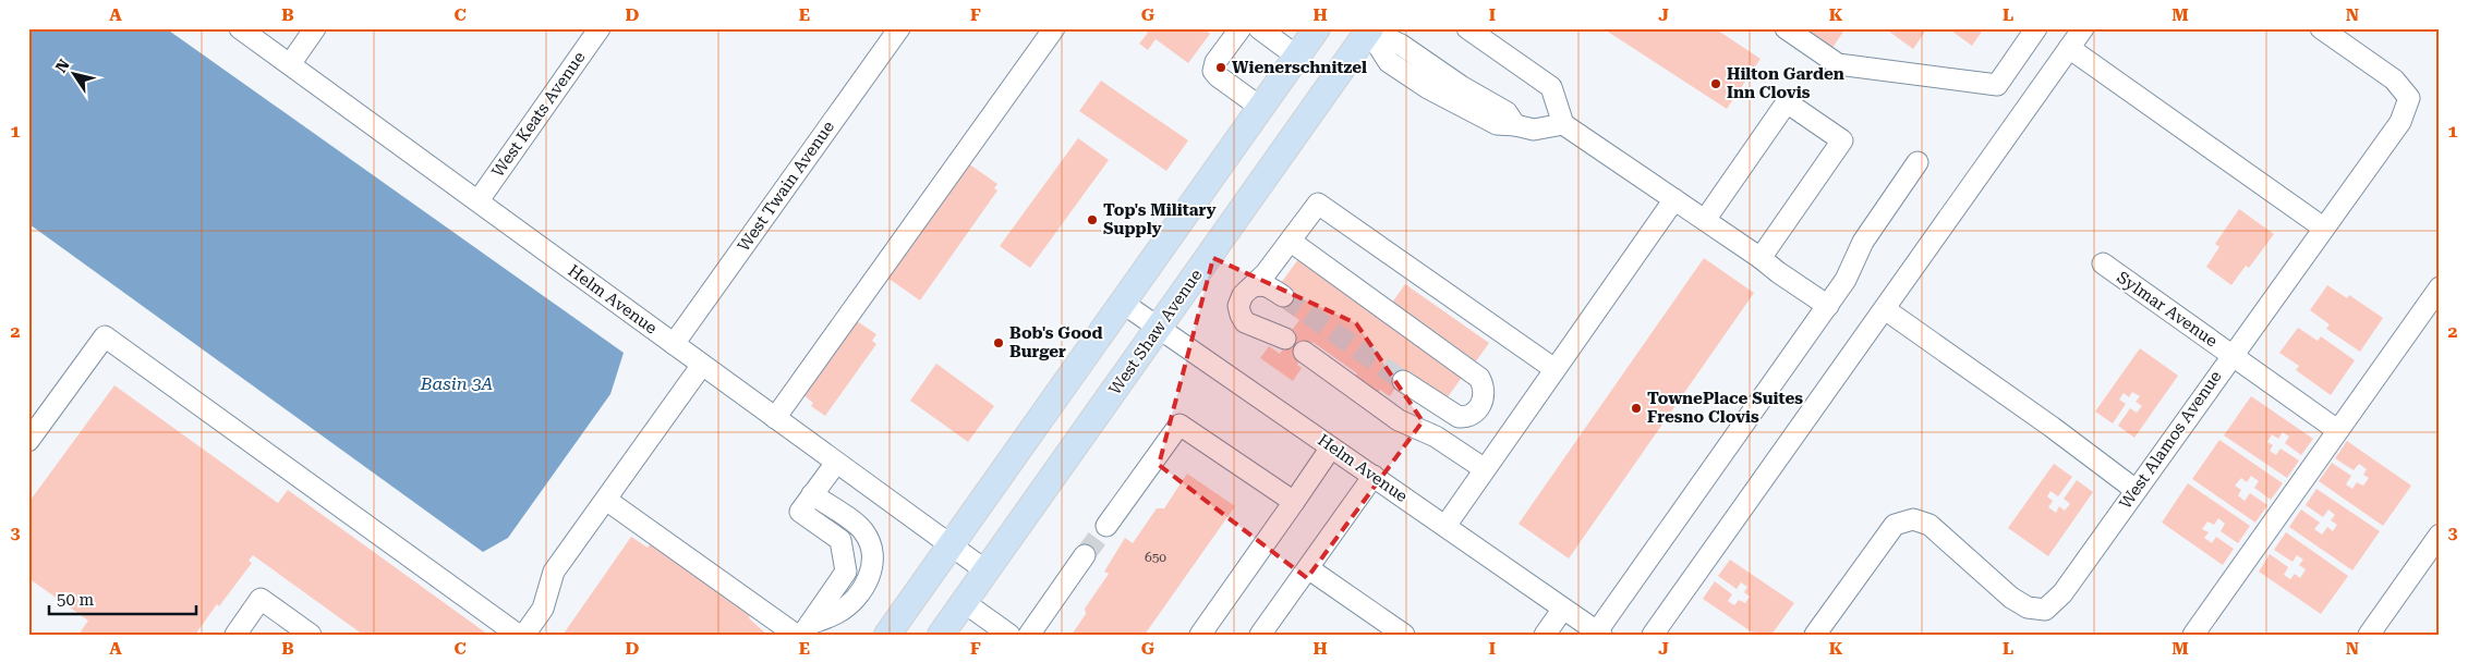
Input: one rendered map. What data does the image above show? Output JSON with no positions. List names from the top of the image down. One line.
{"streets":{"main road":["West Shaw Avenue"],"street":["West Keats Avenue","West Twain Avenue","Helm Avenue","Sylmar Avenue","West Alamos Avenue"]},"crossings":[["West Keats Avenue","Helm Avenue"],["West Twain Avenue","Helm Avenue"],["Helm Avenue","West Shaw Avenue"],["Sylmar Avenue","West Alamos Avenue"]],"water":["Basin 3A"],"places":["Wienerschnitzel","Hilton Garden Inn Clovis","Top's Military Supply","Bob's Good Burger","TownePlace Suites Fresno Clovis"],"house_numbers":["650"],"scale_bar":"50 m","north":"top left","grid":{"columns":["A","B","C","D","E","F","G","H","I","J","K","L","M","N"],"rows":["1","2","3"]}}
